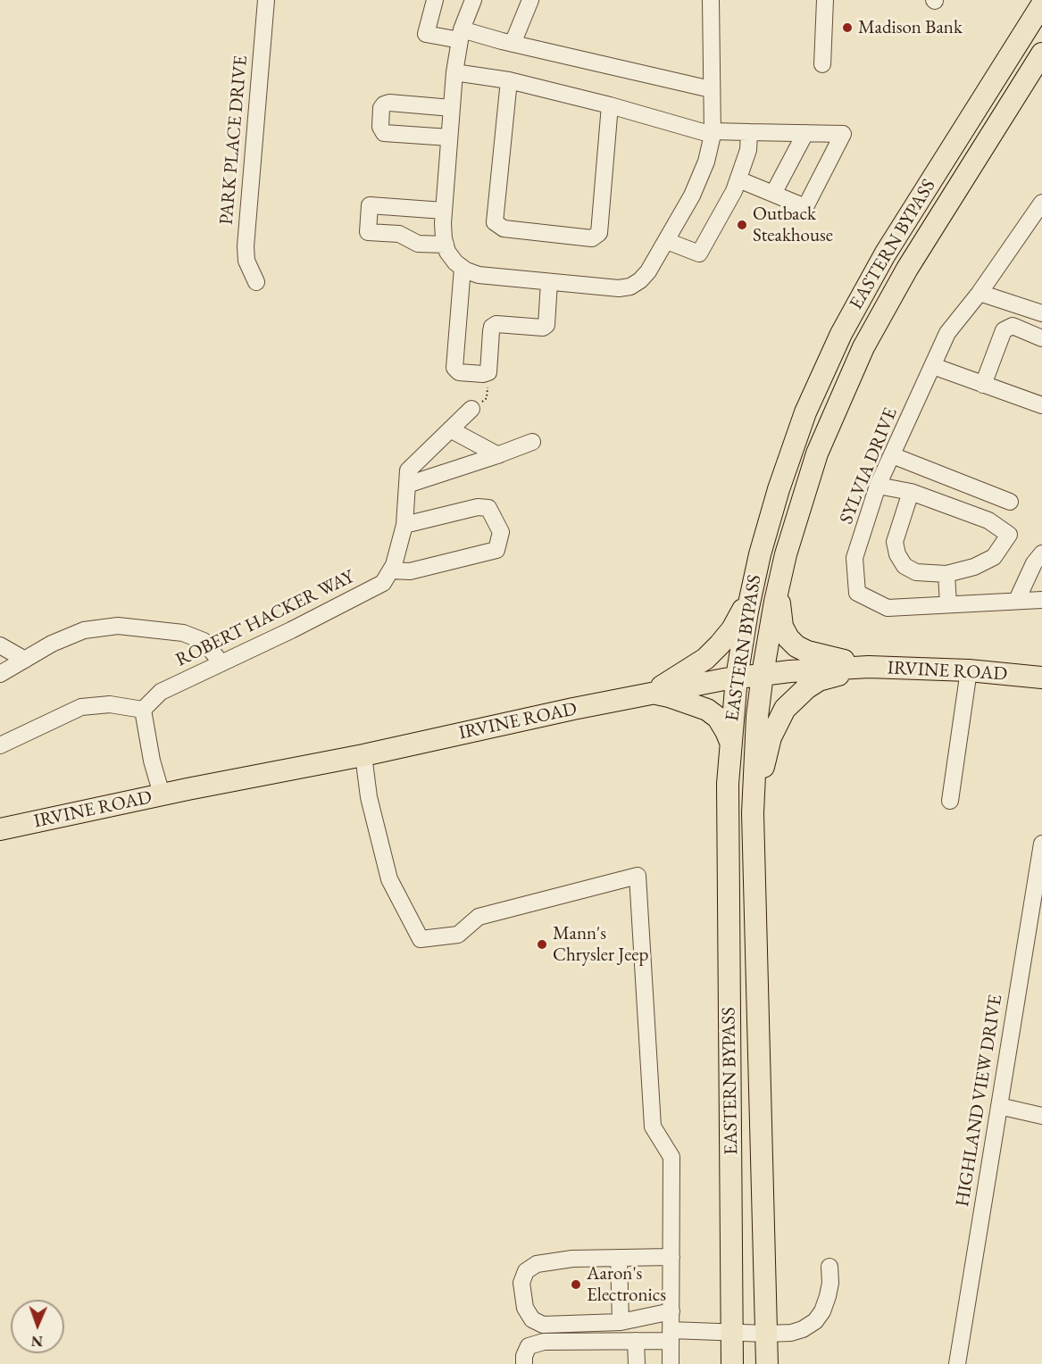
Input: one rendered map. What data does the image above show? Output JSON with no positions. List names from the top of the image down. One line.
{"streets":{"main road":["EASTERN BYPASS","IRVINE ROAD"],"street":["PARK PLACE DRIVE","SYLVIA DRIVE","ROBERT HACKER WAY","HIGHLAND VIEW DRIVE"]},"crossings":[["EASTERN BYPASS","IRVINE ROAD"]],"places":["Madison Bank","Outback Steakhouse","Mann's Chrysler Jeep","Aaron's Electronics"],"north":"bottom"}
